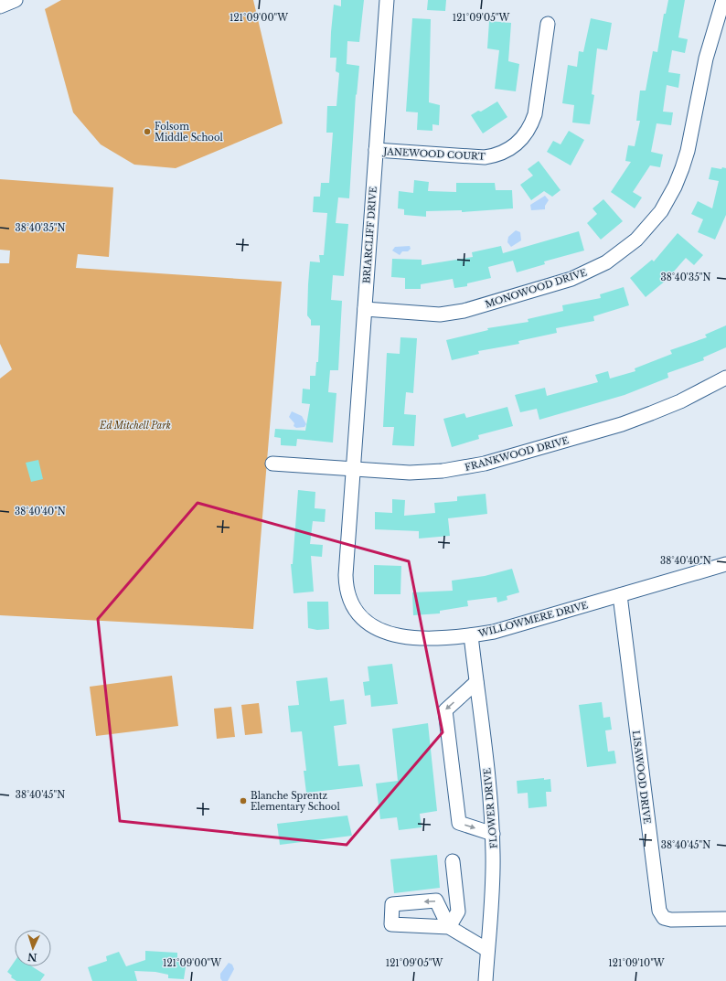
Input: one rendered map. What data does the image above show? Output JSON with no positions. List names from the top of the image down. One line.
{"streets":{"street":["JANEWOOD COURT","BRIARCLIFF DRIVE","MONOWOOD DRIVE","FRANKWOOD DRIVE","WILLOWMERE DRIVE","LISAWOOD DRIVE","FLOWER DRIVE"]},"crossings":[["JANEWOOD COURT","BRIARCLIFF DRIVE"],["BRIARCLIFF DRIVE","MONOWOOD DRIVE"],["BRIARCLIFF DRIVE","FRANKWOOD DRIVE"],["BRIARCLIFF DRIVE","WILLOWMERE DRIVE"],["FRANKWOOD DRIVE","WILLOWMERE DRIVE"],["WILLOWMERE DRIVE","LISAWOOD DRIVE"],["WILLOWMERE DRIVE","FLOWER DRIVE"]],"parks":["Ed Mitchell Park"],"places":["Folsom Middle School","Blanche Sprentz Elementary School"],"north":"bottom","coordinates":["121°09'00\"W","121°09'05\"W","38°40'35\"N","38°40'40\"N","38°40'45\"N","121°09'10\"W"]}
